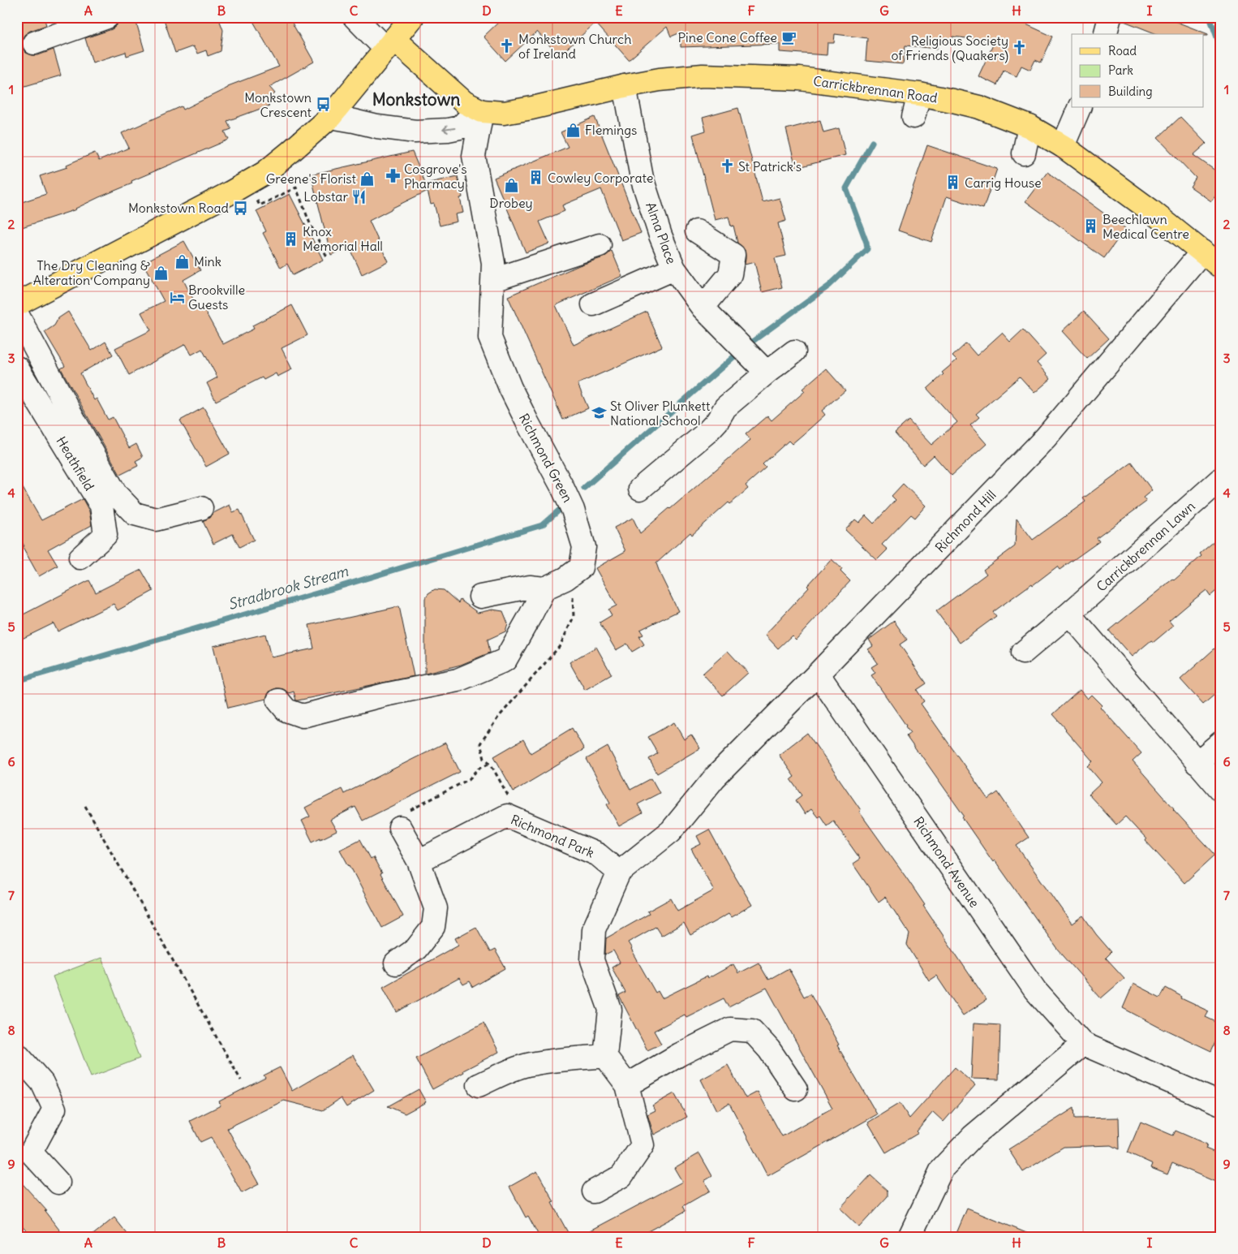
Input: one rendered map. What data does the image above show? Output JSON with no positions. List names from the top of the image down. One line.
{"streets":{"main road":["Carrickbrennan Road"],"street":["Alma Place","Richmond Green","Heathfield","Richmond Hill","Carrickbrennan Lawn","Richmond Park","Richmond Avenue"]},"crossings":[["Carrickbrennan Road","Alma Place"],["Carrickbrennan Road","Richmond Green"],["Carrickbrennan Road","Richmond Hill"],["Richmond Hill","Richmond Park"],["Richmond Hill","Richmond Avenue"]],"districts":["Monkstown"],"water":["Stradbrook Stream"],"places":{"cafe":["Pine Cone Coffee"],"church":["Monkstown Church of Ireland","Religious Society of Friends (Quakers)","St Patrick's"],"bus stop":["Monkstown Crescent","Monkstown Road"],"shop":["Flemings","Greene's Florist","Drobey","Mink","The Dry Cleaning & Alteration Company"],"pharmacy":["Cosgrove's Pharmacy"],"building":["Cowley Corporate","Carrig House","Beechlawn Medical Centre","Knox Memorial Hall"],"restaurant":["Lobstar"],"hotel":["Brookville Guests"],"school or university":["St Oliver Plunkett National School"]},"legend":["Road","Park","Building"],"grid":{"columns":["A","B","C","D","E","F","G","H","I"],"rows":["1","2","3","4","5","6","7","8","9"]}}
